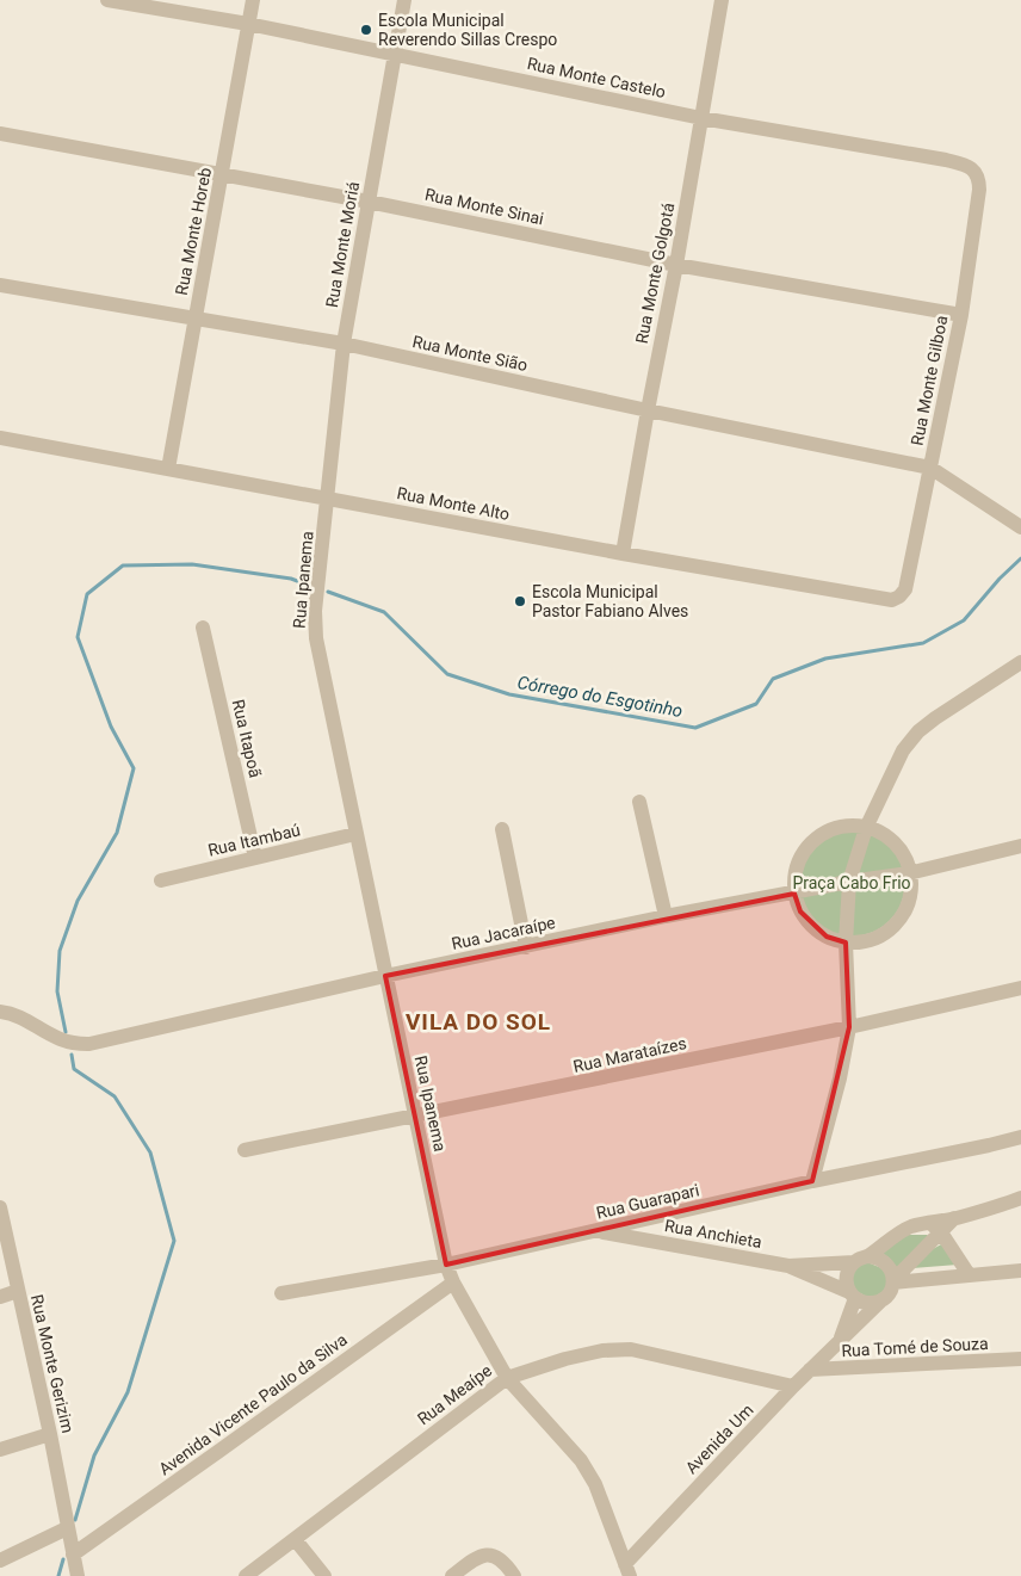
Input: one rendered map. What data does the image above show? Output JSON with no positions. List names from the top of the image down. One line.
{"streets":{"street":["Rua Monte Castelo","Rua Monte Sinai","Rua Monte Horeb","Rua Monte Moriá","Rua Monte Golgotá","Rua Monte Sião","Rua Monte Gilboa","Rua Monte Alto","Rua Ipanema","Rua Itapoã","Rua Itambaú","Rua Jacaraípe","Rua Marataízes","Rua Guarapari","Rua Anchieta","Rua Tomé de Souza","Rua Monte Gerizim","Rua Meaípe","Avenida Vicente Paulo da Silva","Avenida Um"]},"crossings":[["Rua Monte Castelo","Rua Monte Horeb"],["Rua Monte Castelo","Rua Monte Moriá"],["Rua Monte Castelo","Rua Monte Golgotá"],["Rua Monte Castelo","Rua Monte Gilboa"],["Rua Monte Sinai","Rua Monte Horeb"],["Rua Monte Sinai","Rua Monte Moriá"],["Rua Monte Sinai","Rua Monte Golgotá"],["Rua Monte Sinai","Rua Monte Gilboa"],["Rua Monte Horeb","Rua Monte Sião"],["Rua Monte Horeb","Rua Monte Alto"],["Rua Monte Moriá","Rua Monte Sião"],["Rua Monte Moriá","Rua Monte Alto"],["Rua Monte Moriá","Rua Ipanema"],["Rua Monte Golgotá","Rua Monte Sião"],["Rua Monte Golgotá","Rua Monte Alto"],["Rua Monte Sião","Rua Monte Gilboa"],["Rua Monte Gilboa","Rua Monte Alto"],["Rua Monte Alto","Rua Ipanema"],["Rua Ipanema","Rua Itambaú"],["Rua Ipanema","Rua Jacaraípe"],["Rua Ipanema","Rua Marataízes"],["Rua Ipanema","Rua Guarapari"],["Rua Ipanema","Rua Meaípe"],["Rua Ipanema","Avenida Vicente Paulo da Silva"],["Rua Ipanema","Avenida Um"],["Rua Itapoã","Rua Itambaú"],["Rua Guarapari","Rua Anchieta"],["Rua Anchieta","Avenida Um"],["Rua Tomé de Souza","Avenida Um"],["Rua Monte Gerizim","Avenida Vicente Paulo da Silva"],["Rua Meaípe","Avenida Um"]],"districts":["VILA DO SOL"],"water":["Córrego do Esgotinho"],"parks":["Praça Cabo Frio"],"places":["Escola Municipal Reverendo Sillas Crespo","Escola Municipal Pastor Fabiano Alves"]}
